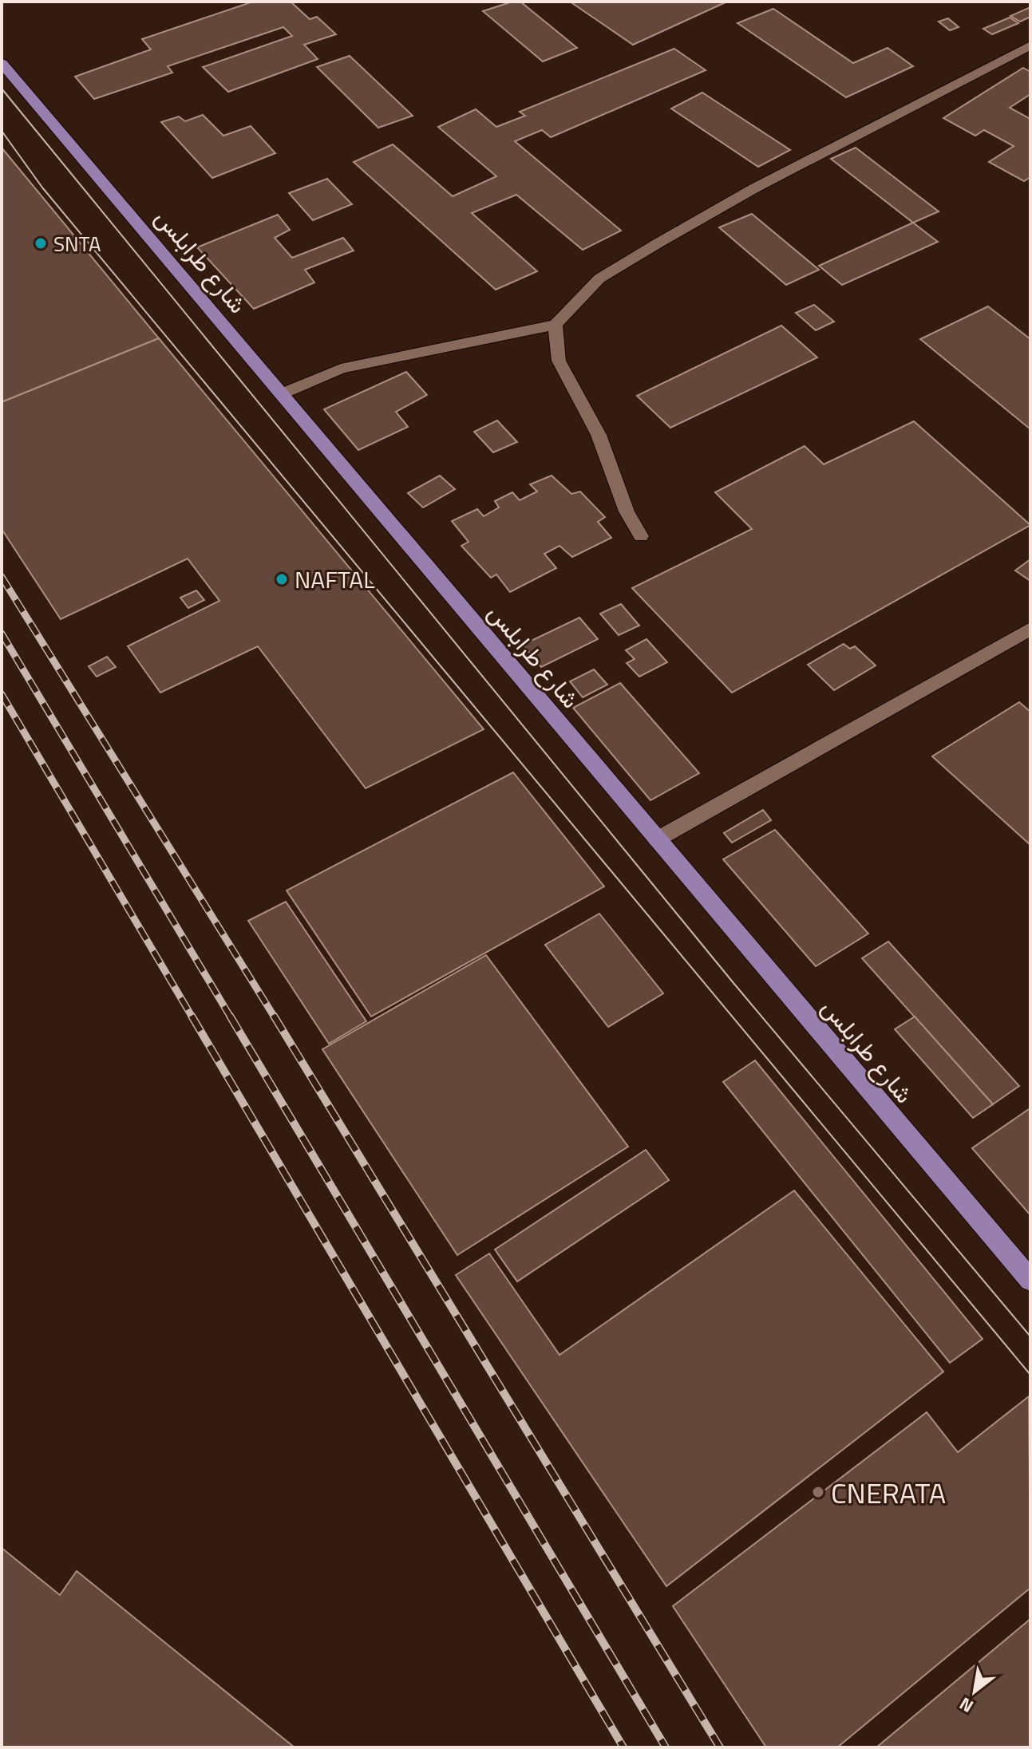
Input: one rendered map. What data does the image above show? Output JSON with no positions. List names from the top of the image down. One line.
{"streets":{"main road":["شارع طرابلس"]},"places":["SNTA","NAFTAL","CNERATA"],"north":"bottom left"}
